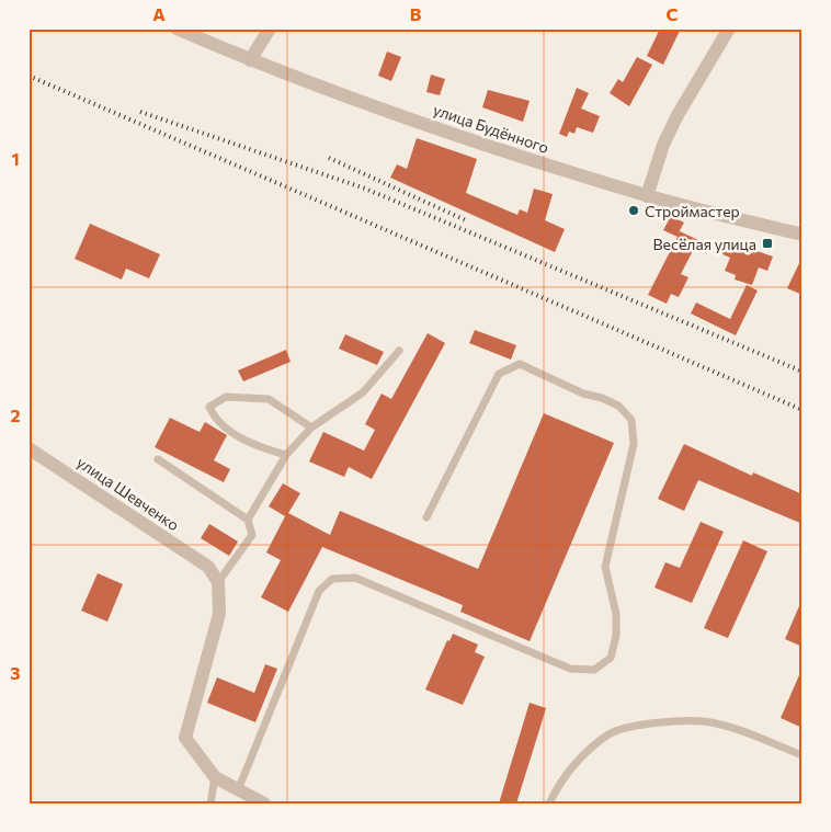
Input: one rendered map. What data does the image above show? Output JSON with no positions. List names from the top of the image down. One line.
{"streets":{"street":["улица Будённого","улица Шевченко"]},"places":{"other":["Строймастер"],"transit":["Весёлая улица"]},"grid":{"columns":["A","B","C"],"rows":["1","2","3"]}}
